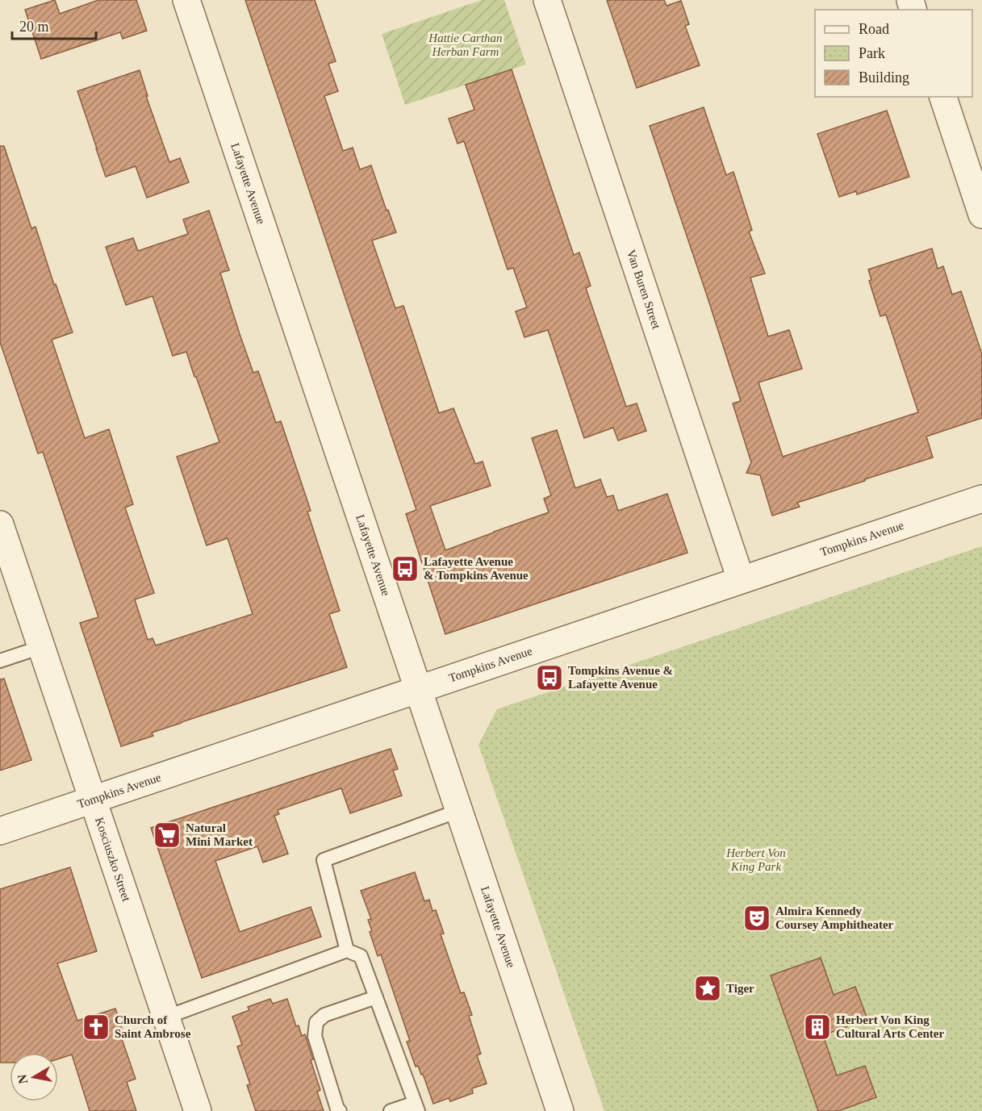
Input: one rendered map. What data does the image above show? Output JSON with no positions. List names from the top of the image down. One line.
{"streets":{"street":["Lafayette Avenue","Van Buren Street","Tompkins Avenue","Kosciuszko Street"]},"crossings":[["Lafayette Avenue","Tompkins Avenue"],["Van Buren Street","Tompkins Avenue"],["Tompkins Avenue","Kosciuszko Street"]],"parks":["Hattie Carthan Herban Farm","Herbert Von King Park"],"places":{"bus stop":["Lafayette Avenue & Tompkins Avenue","Tompkins Avenue & Lafayette Avenue"],"supermarket":["Natural Mini Market"],"theatre":["Almira Kennedy Coursey Amphitheater"],"place":["Tiger"],"church":["Church of Saint Ambrose"],"building":["Herbert Von King Cultural Arts Center"]},"legend":["Road","Park","Building"],"scale_bar":"20 m","north":"left"}
